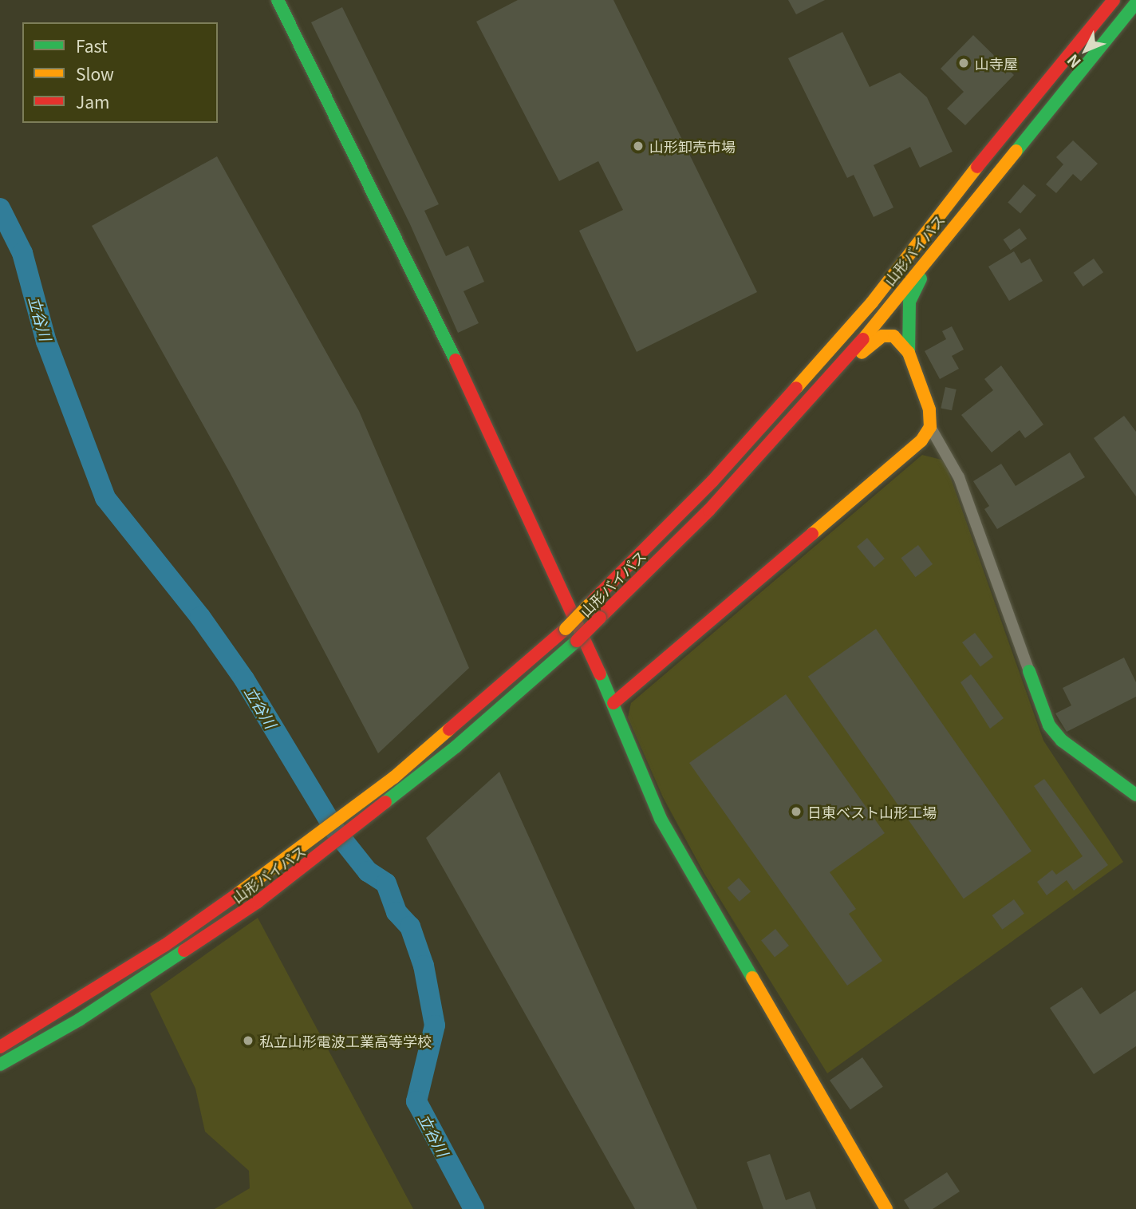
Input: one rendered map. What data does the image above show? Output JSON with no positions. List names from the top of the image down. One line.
{"streets":{"main road":["山形バイパス"]},"water":["立谷川"],"places":["山寺屋","山形卸売市場","日東ベスト山形工場","私立山形電波工業高等学校"],"legend":["Fast","Slow","Jam"],"north":"bottom left"}
